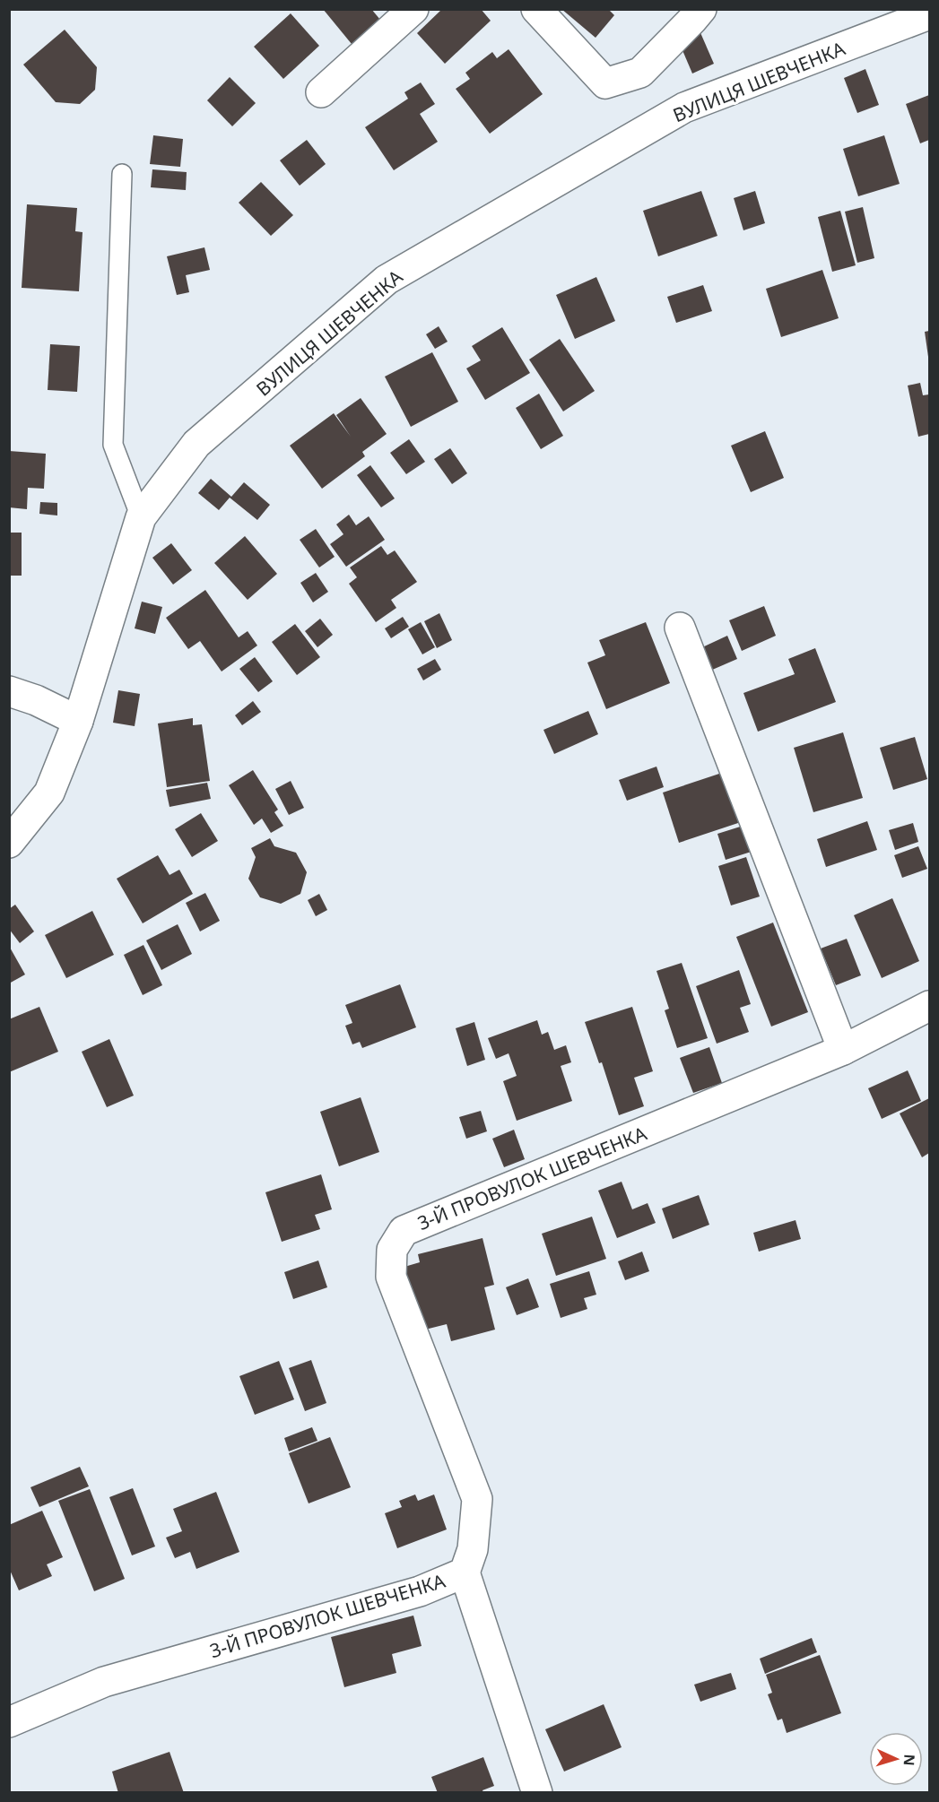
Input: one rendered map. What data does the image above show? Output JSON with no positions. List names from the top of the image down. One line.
{"streets":{"street":["ВУЛИЦЯ ШЕВЧЕНКА","3-Й ПРОВУЛОК ШЕВЧЕНКА"]},"north":"right"}
